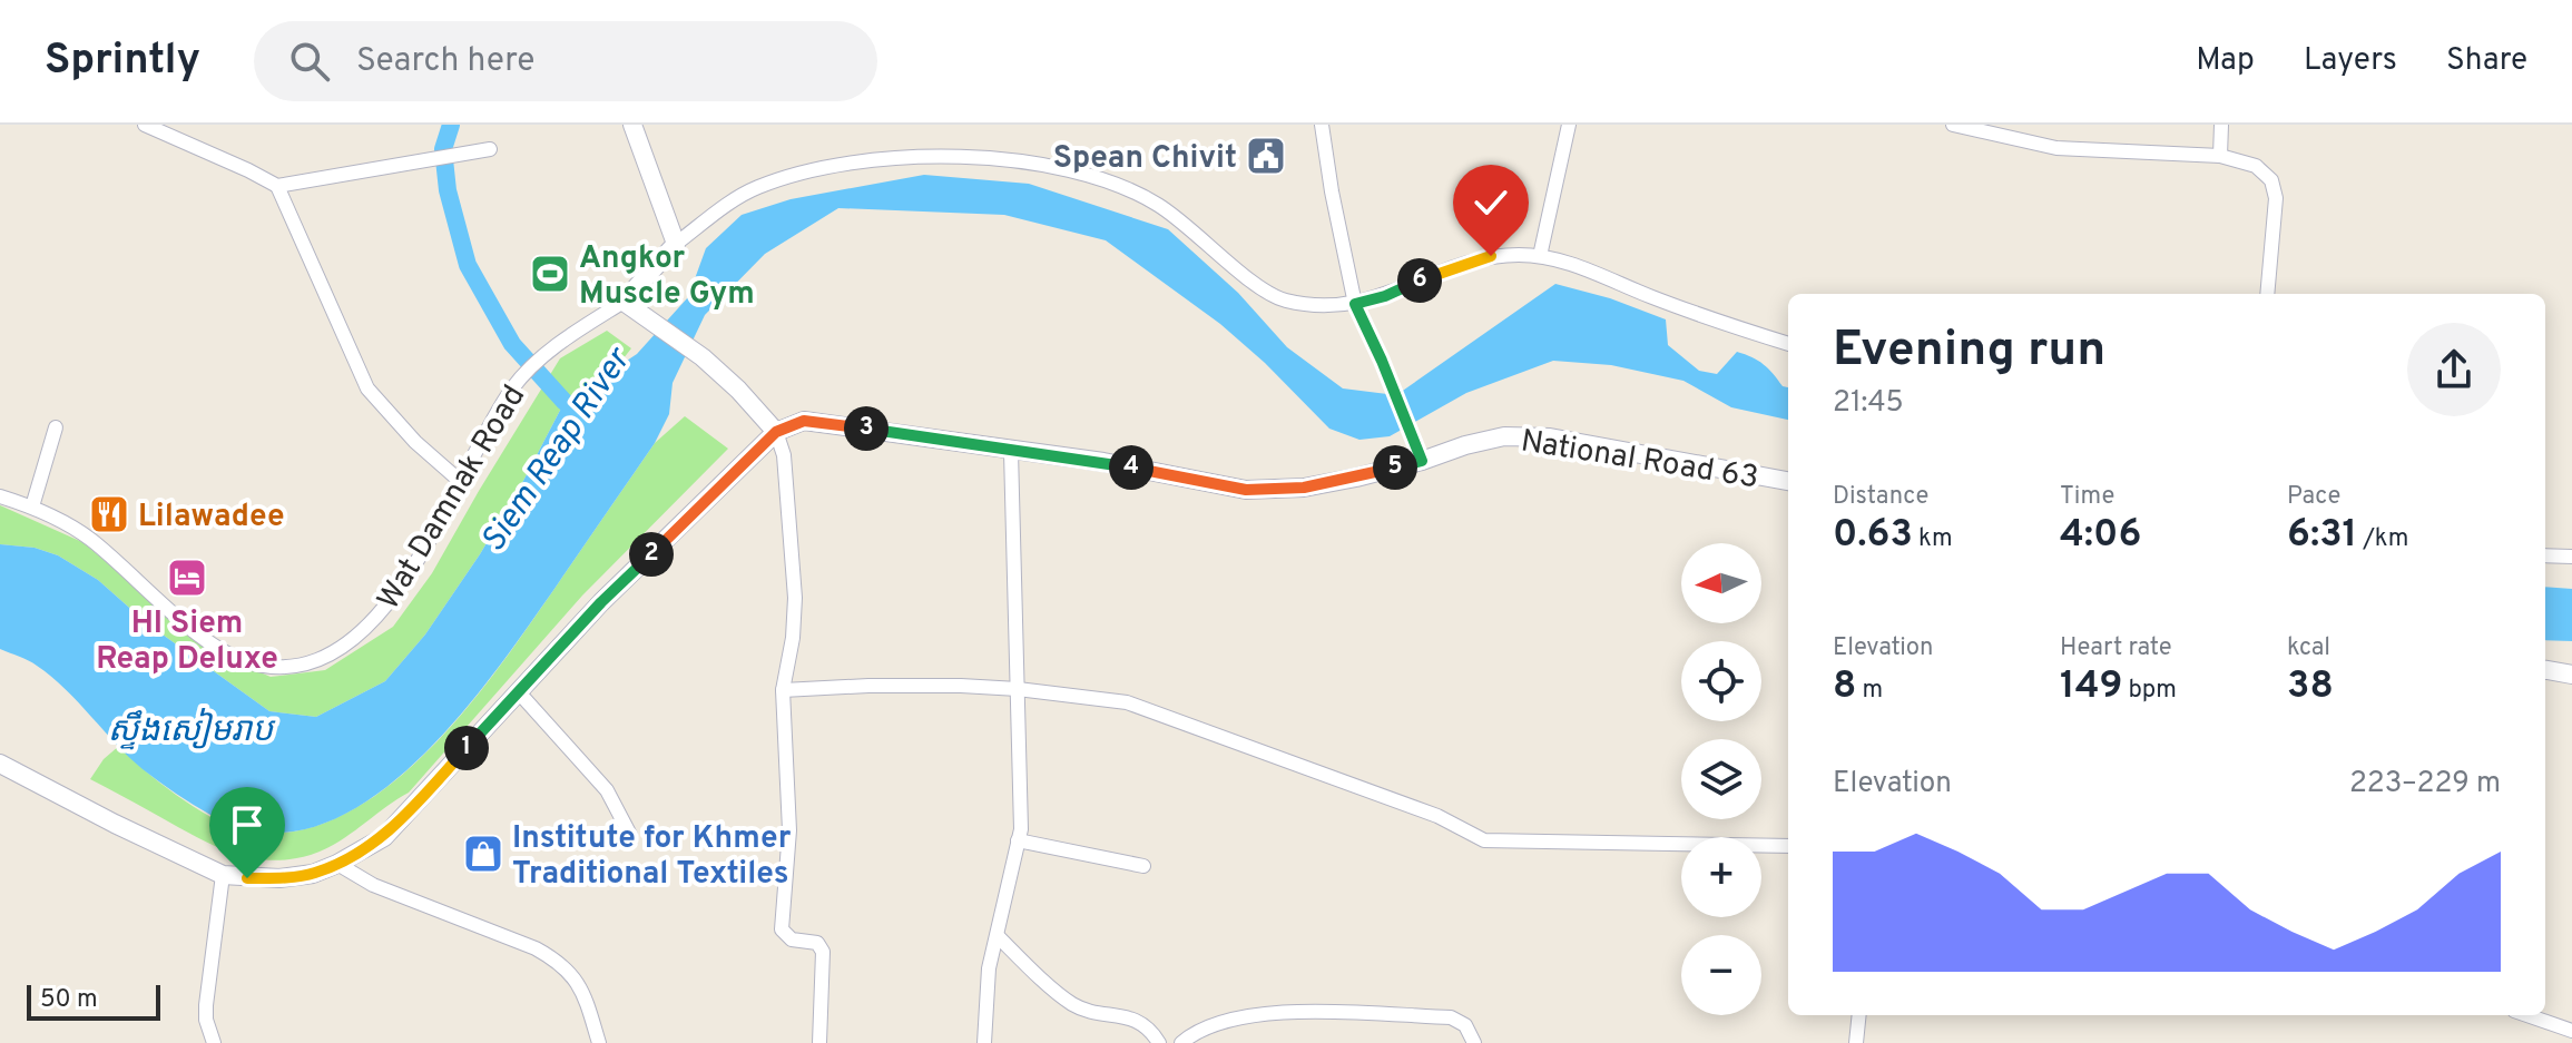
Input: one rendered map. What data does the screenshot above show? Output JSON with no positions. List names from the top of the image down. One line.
{"streets":{"street":["National Road 63","Wat Damnak Road"]},"water":["Siem Reap River","ស្ទឹងសៀមរាប"],"places":{"public building":["Spean Chivit"],"sports":["Angkor Muscle Gym"],"restaurant":["Lilawadee"],"hotel":["HI Siem Reap Deluxe"],"shop":["Institute for Khmer Traditional Textiles"]},"scale_bar":"50 m","north":"left","page":{"header":"Sprintly","search":"Search here","nav":["Map","Layers","Share"],"pins":["6","3","4","5","2","1"],"heading":["Evening run","21:45"],"stats":[["Distance","0.63 km"],["Time","4:06"],["Pace","6:31 /km"],["Elevation","8 m"],["Heart rate","149 bpm"],["kcal","38"]],"map_buttons":["+","−"],"chart":["Elevation","223–229 m"],"scale":"50 m"}}
